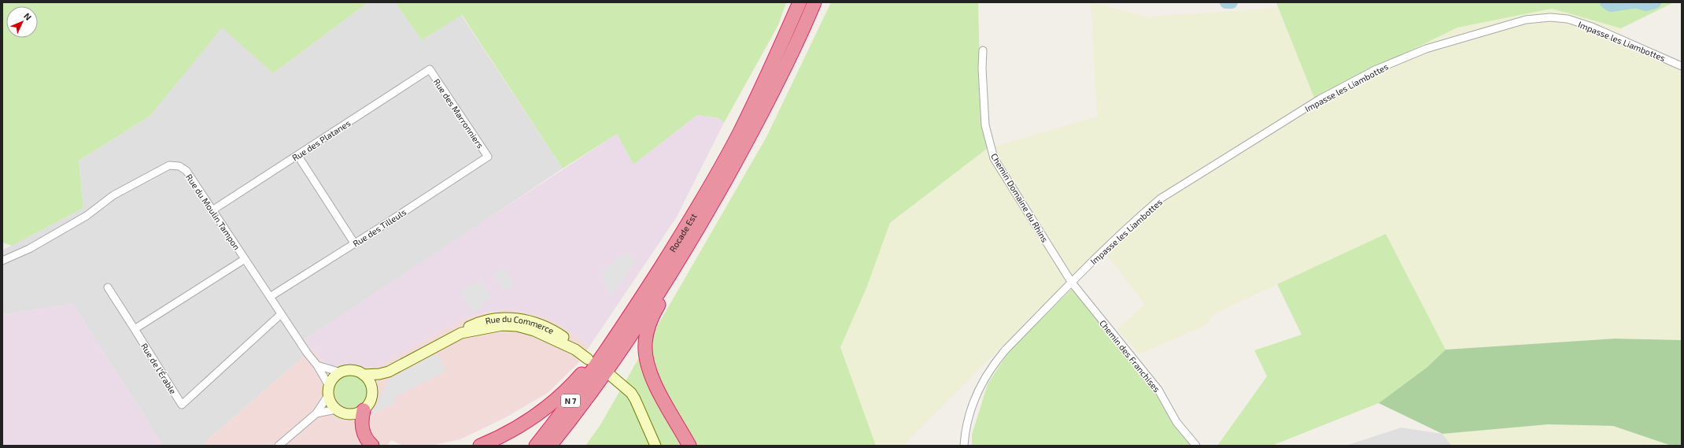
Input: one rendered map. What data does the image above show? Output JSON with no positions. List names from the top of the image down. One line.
{"streets":{"highway":["Rocade Est","N 7"],"street":["Impasse les Liambottes","Rue des Marronniers","Rue des Platanes","Chemin Domaine du Rhins","Rue du Moulin Tampon","Rue des Tilleuls","Rue du Commerce","Chemin des Franchises","Rue de l’Érable"]},"crossings":[["Impasse les Liambottes","Chemin Domaine du Rhins"],["Impasse les Liambottes","Chemin des Franchises"],["Rue des Marronniers","Rue des Platanes"],["Rue des Marronniers","Rue des Tilleuls"],["Rue des Platanes","Rue du Moulin Tampon"],["Chemin Domaine du Rhins","Chemin des Franchises"],["Rue du Moulin Tampon","Rue des Tilleuls"],["Rue du Moulin Tampon","Rue du Commerce"],["Rue du Moulin Tampon","Rue de l’Érable"]],"north":"top right"}
